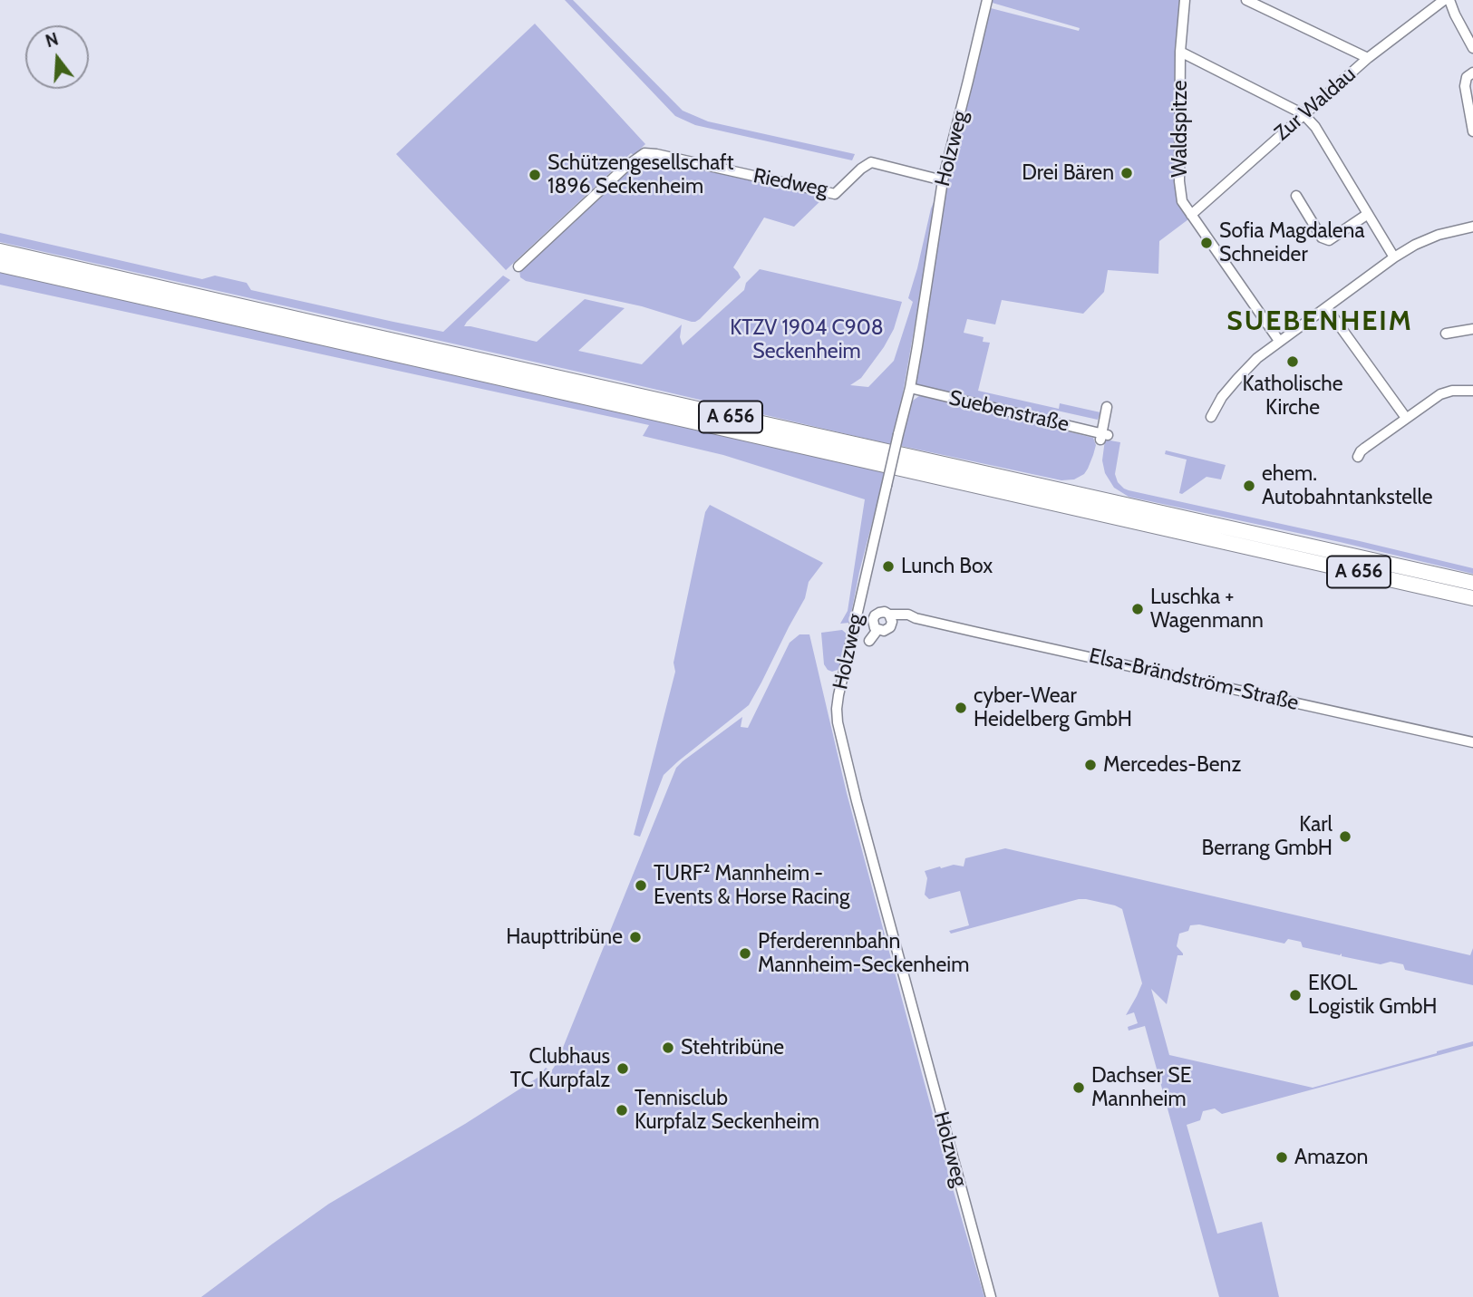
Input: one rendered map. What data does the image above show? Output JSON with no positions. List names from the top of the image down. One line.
{"streets":{"highway":["A 656"],"street":["Zur Waldau","Waldspitze","Holzweg","Riedweg","Suebenstraße","Elsa-Brändström-Straße"]},"crossings":[["Zur Waldau","Waldspitze"],["Holzweg","Riedweg"],["Holzweg","Suebenstraße"]],"districts":["SUEBENHEIM"],"parks":["KTZV 1904 C908 Seckenheim"],"places":["Drei Bären","Schützengesellschaft 1896 Seckenheim","Sofia Magdalena Schneider","Katholische Kirche","ehem. Autobahntankstelle","Lunch Box","Luschka + Wagenmann","cyber-Wear Heidelberg GmbH","Mercedes-Benz","Karl Berrang GmbH","TURF² Mannheim - Events & Horse Racing","Haupttribüne","Pferderennbahn Mannheim-Seckenheim","EKOL Logistik GmbH","Stehtribüne","Clubhaus TC Kurpfalz","Dachser SE Mannheim","Tennisclub Kurpfalz Seckenheim","Amazon"],"north":"top"}
